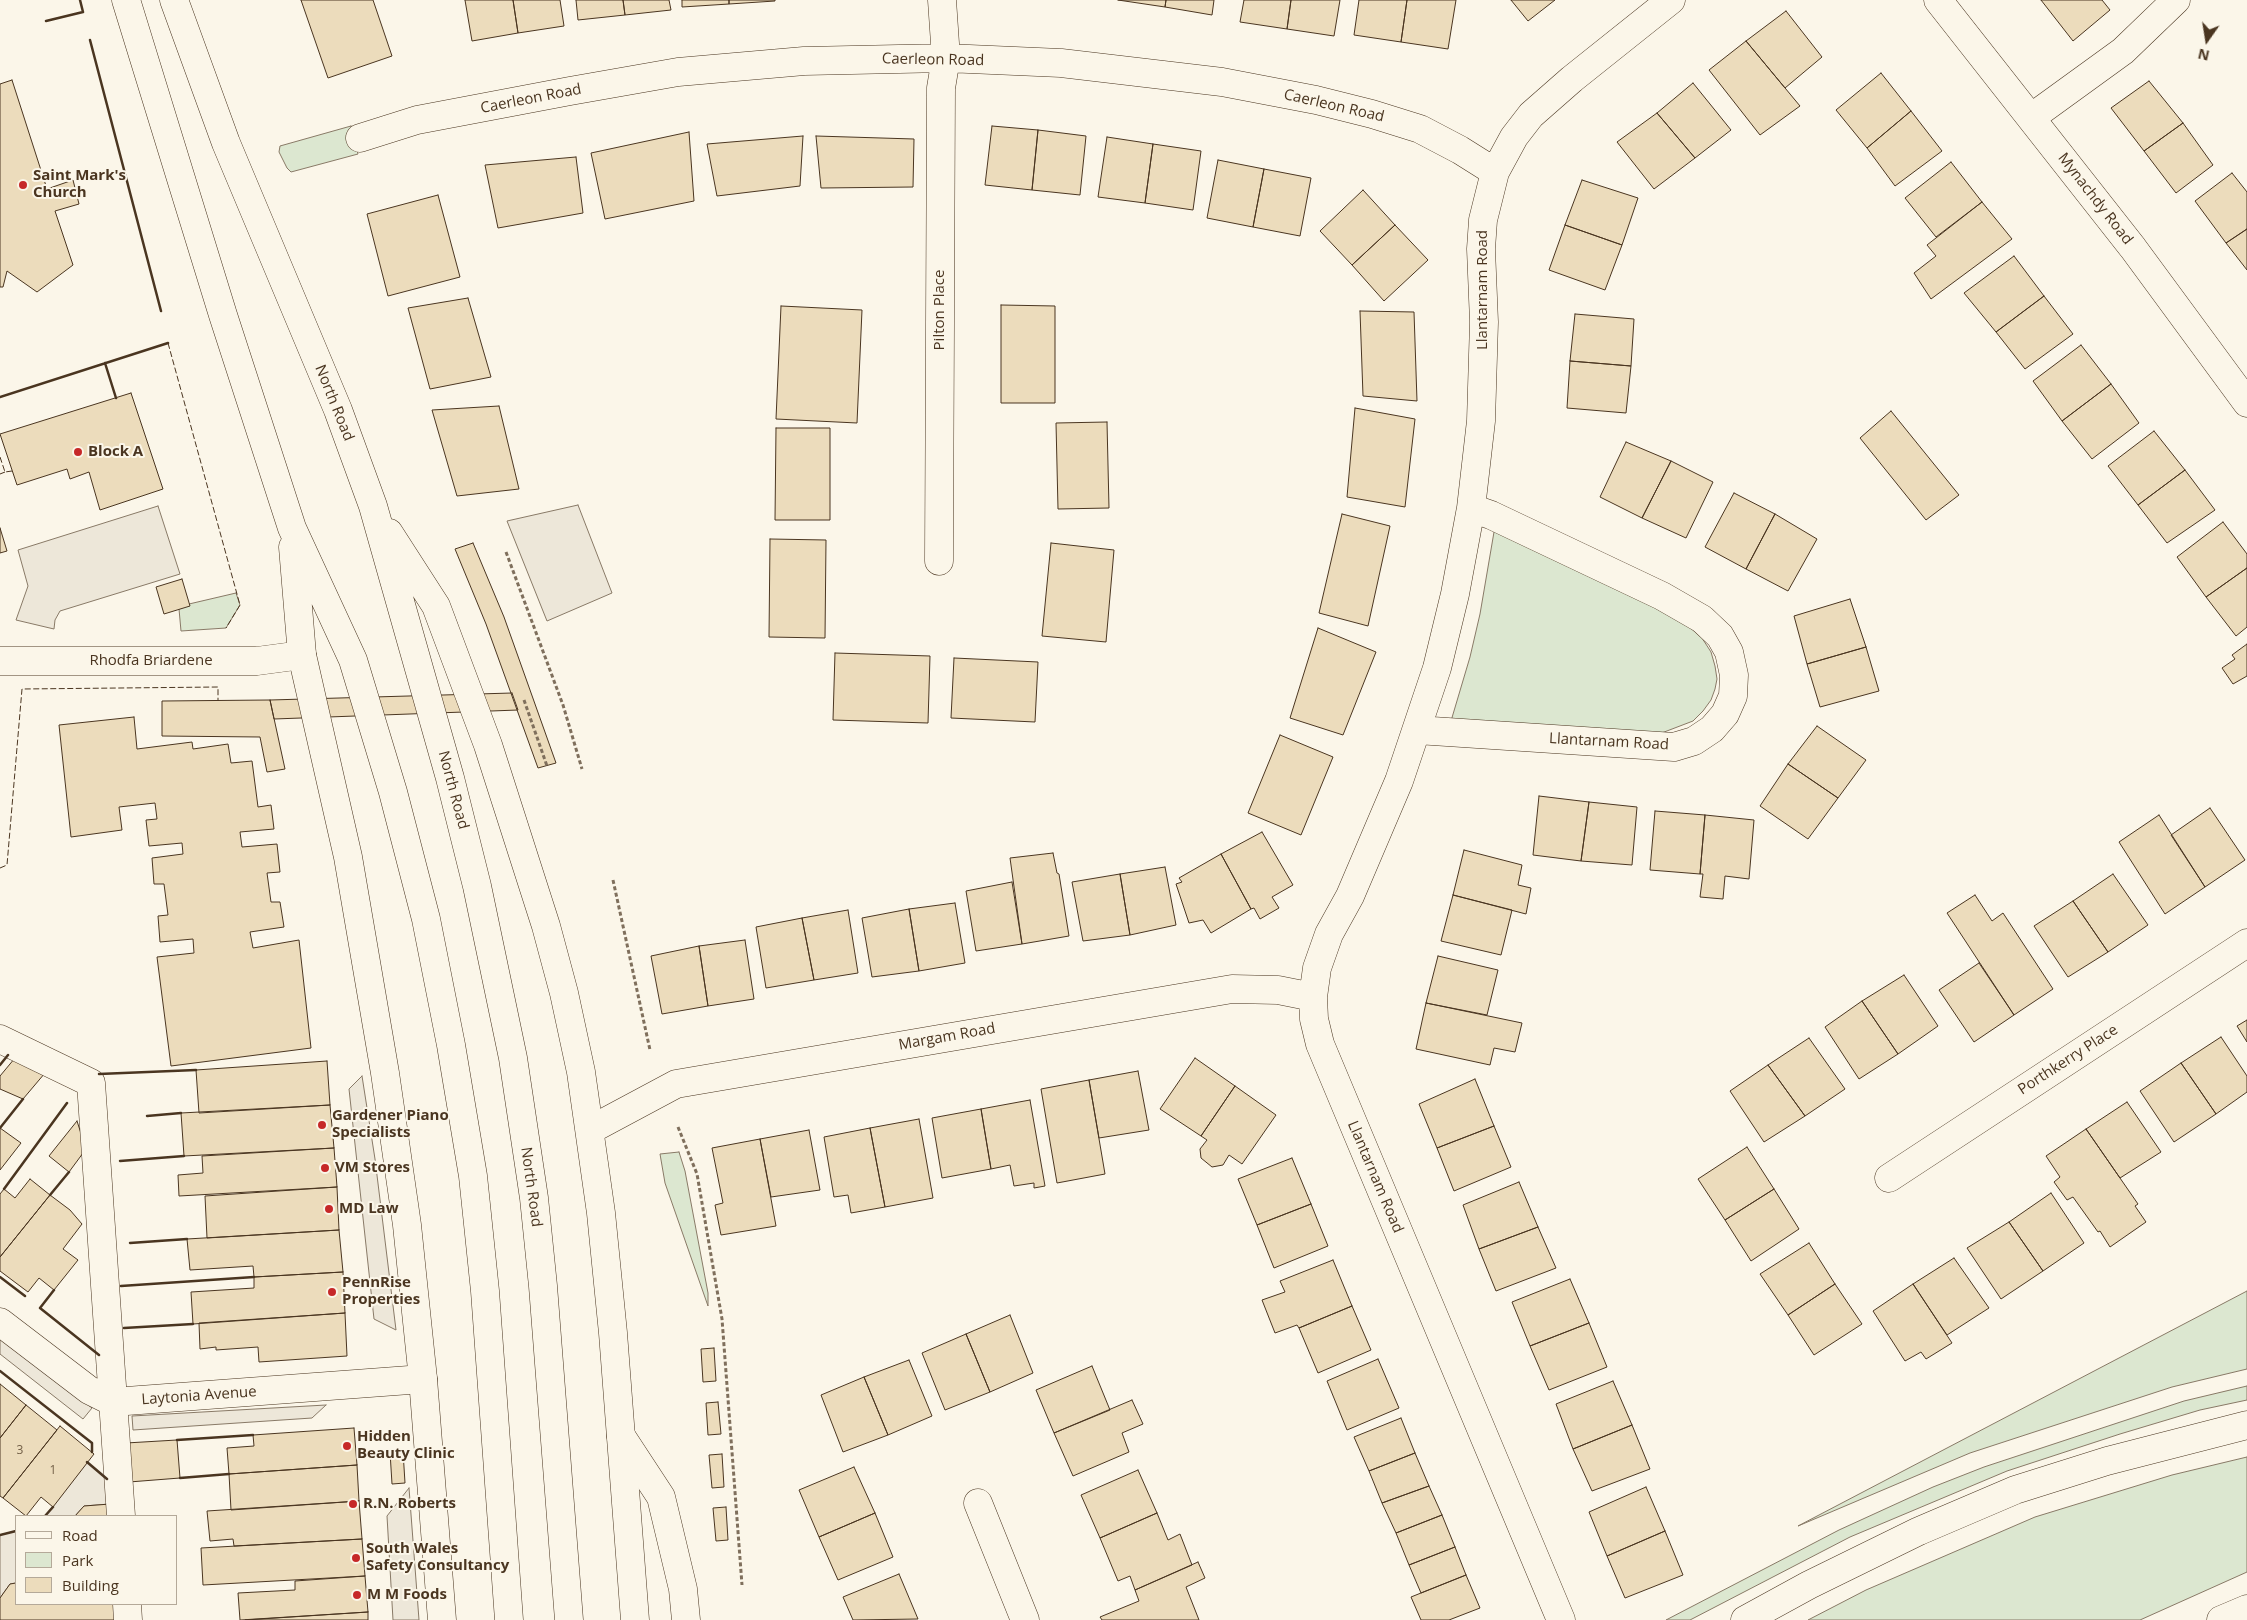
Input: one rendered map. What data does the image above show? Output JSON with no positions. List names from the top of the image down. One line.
{"streets":{"main road":["Caerleon Road","Mynachdy Road","Llantarnam Road","Pilton Place","North Road","Rhodfa Briardene","Margam Road","Porthkerry Place","Laytonia Avenue"]},"crossings":[["Caerleon Road","Llantarnam Road"],["Caerleon Road","Pilton Place"],["Llantarnam Road","Margam Road"]],"places":["Saint Mark's Church","Block A","Gardener Piano Specialists","VM Stores","MD Law","PennRise Properties","Hidden Beauty Clinic","R.N. Roberts","South Wales Safety Consultancy","M M Foods"],"house_numbers":["3","1"],"legend":["Road","Park","Building"],"north":"bottom"}
